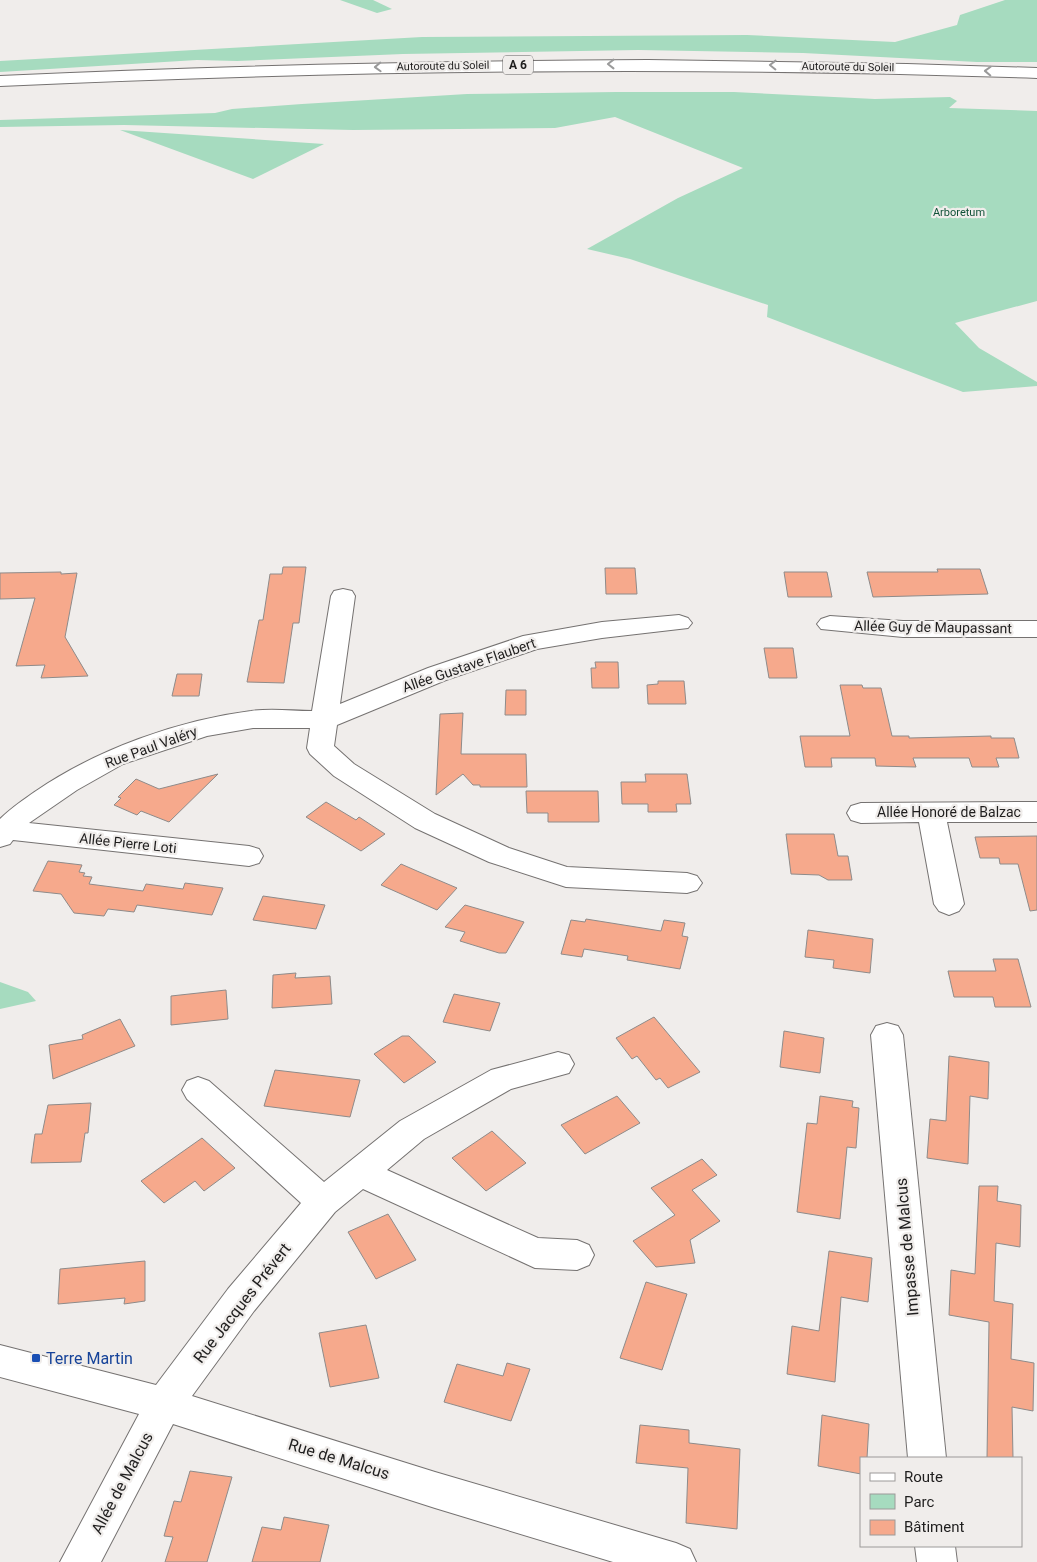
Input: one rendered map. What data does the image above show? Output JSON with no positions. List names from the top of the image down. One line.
{"streets":{"main road":["A 6","Autoroute du Soleil","Allée Guy de Maupassant","Allée Gustave Flaubert","Rue Paul Valéry","Allée Honoré de Balzac","Allée Pierre Loti","Impasse de Malcus","Rue Jacques Prévert","Rue de Malcus","Allée de Malcus"]},"crossings":[["Allée Gustave Flaubert","Rue Paul Valéry"],["Rue Paul Valéry","Allée Pierre Loti"],["Rue Jacques Prévert","Rue de Malcus"],["Rue Jacques Prévert","Allée de Malcus"],["Rue de Malcus","Allée de Malcus"]],"parks":["Arboretum"],"places":{"transit":["Terre Martin"]},"legend":["Route","Parc","Bâtiment"]}
